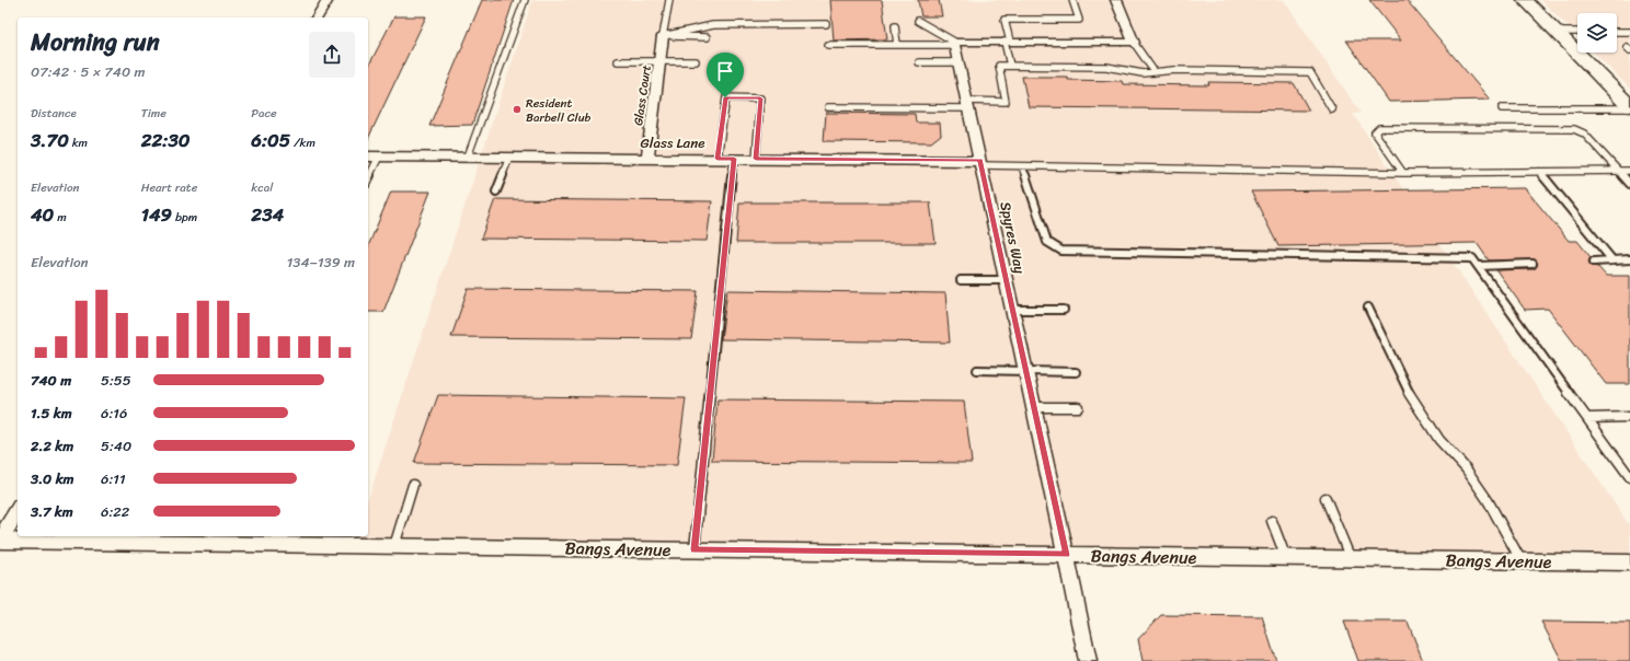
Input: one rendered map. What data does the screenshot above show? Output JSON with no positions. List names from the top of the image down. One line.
{"streets":{"street":["Glass Court","Glass Lane","Spyres Way","Bangs Avenue"]},"crossings":[["Glass Court","Glass Lane"],["Glass Lane","Spyres Way"],["Spyres Way","Bangs Avenue"]],"places":["Resident Barbell Club"],"page":{"heading":["Morning run","07:42 · 5 × 740 m"],"stats":[["Distance","3.70 km"],["Time","22:30"],["Pace","6:05 /km"],["Elevation","40 m"],["Heart rate","149 bpm"],["kcal","234"]],"chart":["Elevation","134–139 m"],"list":[{"name":"740 m","note":"5:55"},{"name":"1.5 km","note":"6:16"},{"name":"2.2 km","note":"5:40"},{"name":"3.0 km","note":"6:11"},{"name":"3.7 km","note":"6:22"}]}}
